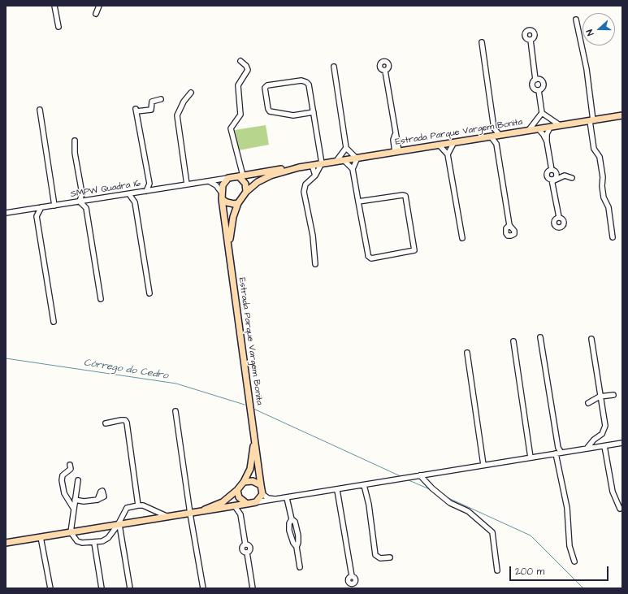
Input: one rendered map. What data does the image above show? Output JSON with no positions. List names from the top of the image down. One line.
{"streets":{"main road":["Estrada Parque Vargem Bonita"],"street":["SMPW Quadra 16"]},"crossings":[["Estrada Parque Vargem Bonita","SMPW Quadra 16"]],"water":["Córrego do Cedro"],"scale_bar":"200 m","north":"left"}
